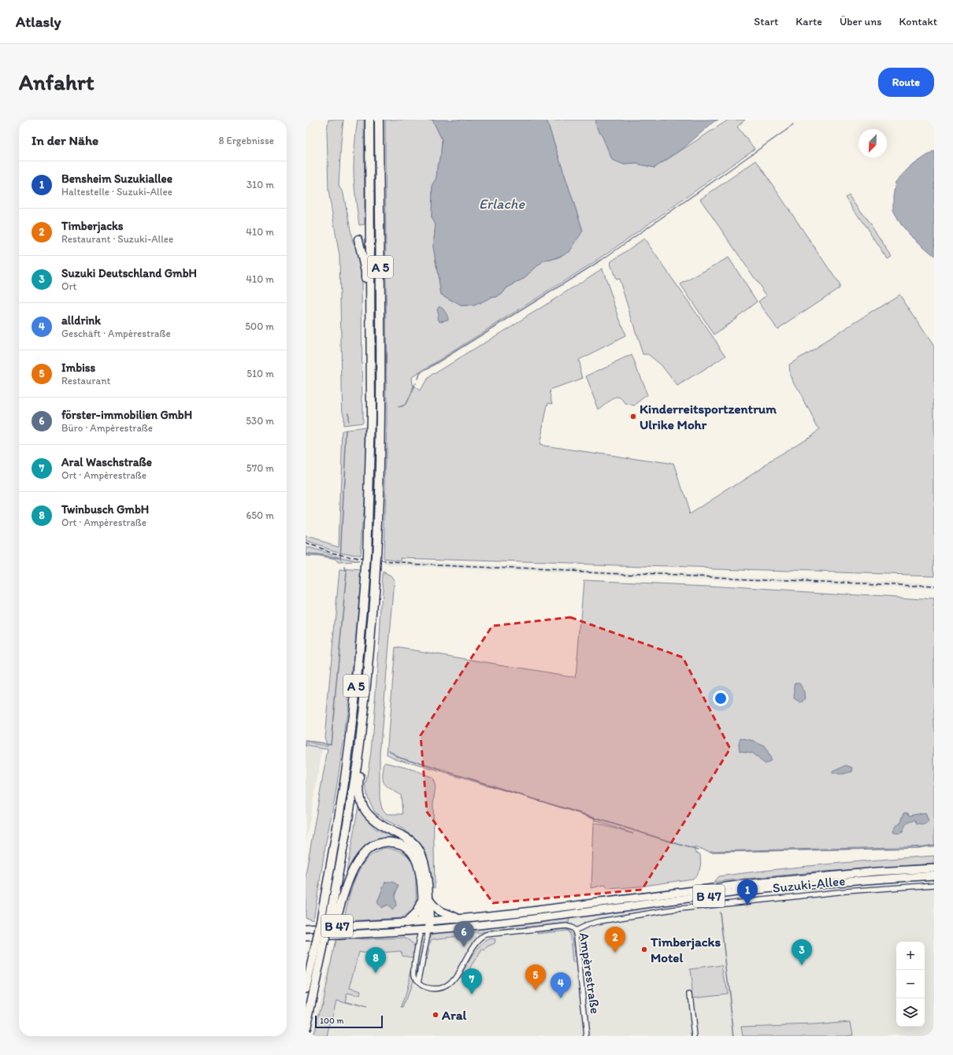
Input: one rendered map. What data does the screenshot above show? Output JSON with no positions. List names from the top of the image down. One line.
{"streets":{"highway":["A 5"],"main road":["B 47"],"street":["Suzuki-Allee","Ampèrestraße"]},"crossings":[["Suzuki-Allee","Ampèrestraße"]],"water":["Erlache"],"places":["Kinderreitsportzentrum Ulrike Mohr","Timberjacks Motel","Aral"],"scale_bar":"100 m","north":"bottom left","page":{"header":"Atlasly","nav":["Start","Karte","Über uns","Kontakt"],"buttons":"Route","title":"Anfahrt","heading":["In der Nähe","8 Ergebnisse"],"list":[{"mark":"1","name":"Bensheim Suzukiallee","note":"Haltestelle · Suzuki-Allee","value":"310 m"},{"mark":"2","name":"Timberjacks","note":"Restaurant · Suzuki-Allee","value":"410 m"},{"mark":"3","name":"Suzuki Deutschland GmbH","note":"Ort","value":"410 m"},{"mark":"4","name":"alldrink","note":"Geschäft · Ampèrestraße","value":"500 m"},{"mark":"5","name":"Imbiss","note":"Restaurant","value":"510 m"},{"mark":"6","name":"förster-immobilien GmbH","note":"Büro · Ampèrestraße","value":"530 m"},{"mark":"7","name":"Aral Waschstraße","note":"Ort · Ampèrestraße","value":"570 m"},{"mark":"8","name":"Twinbusch GmbH","note":"Ort · Ampèrestraße","value":"650 m"}],"pins":["1","6","2","3","8","5","7","4"],"map_buttons":["+","−"],"scale":"100 m"}}
